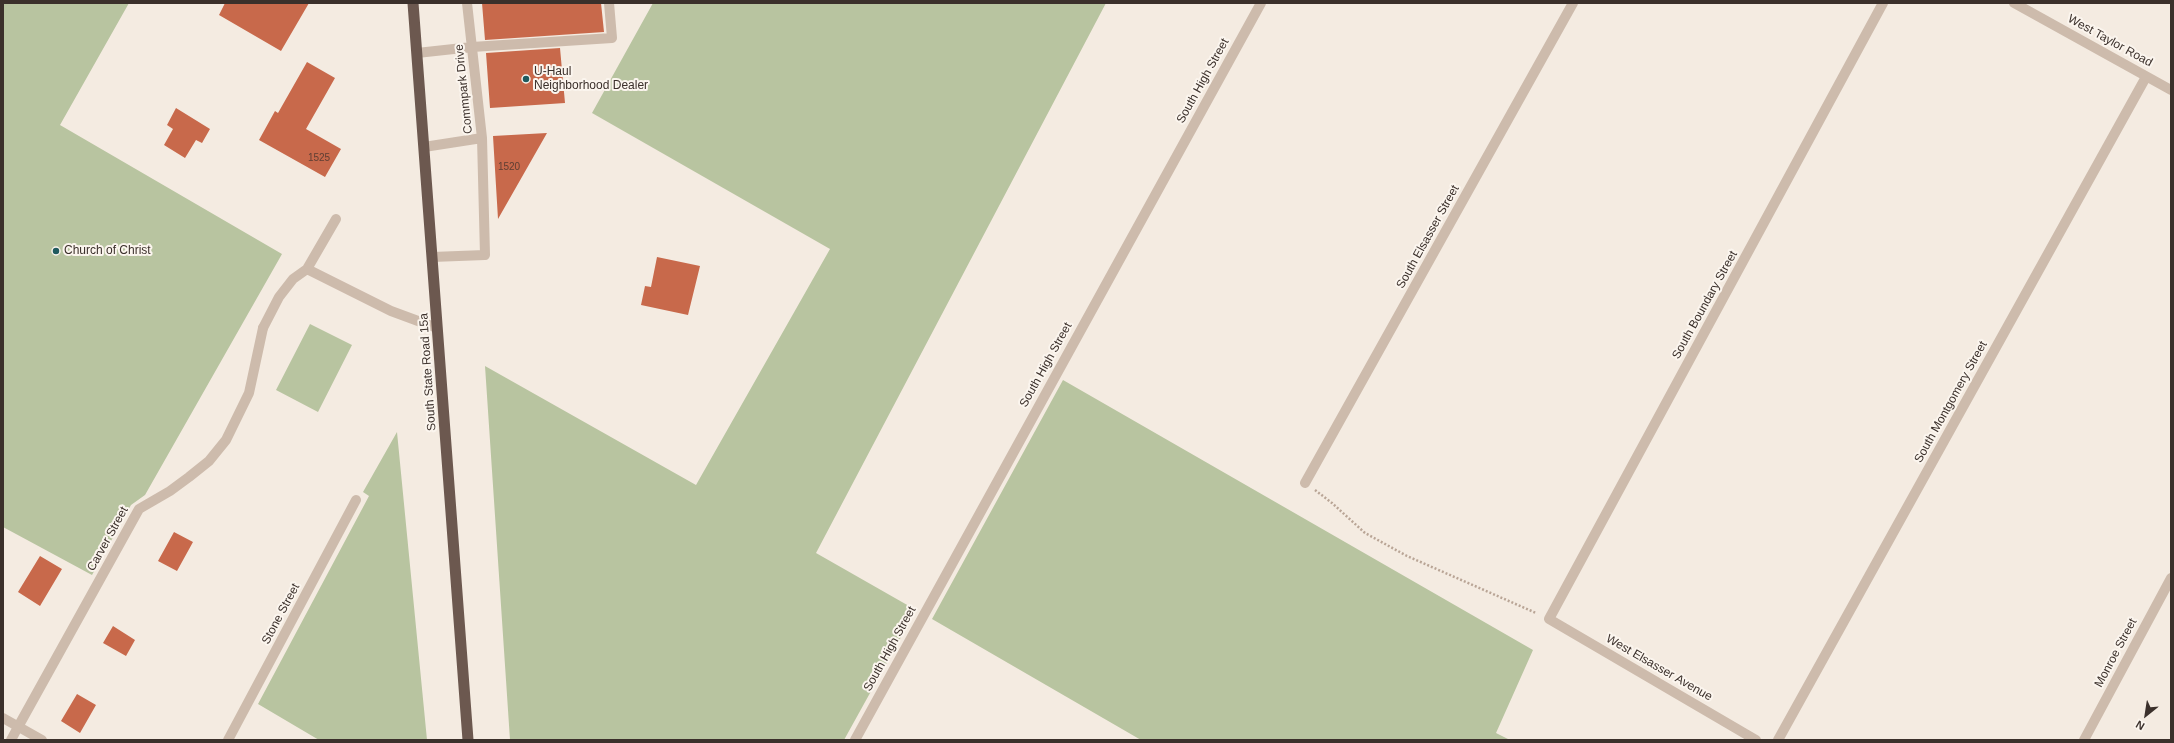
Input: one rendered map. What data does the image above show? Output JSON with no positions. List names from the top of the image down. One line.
{"streets":{"highway":["South State Road 15a"],"street":["West Taylor Road","South High Street","Commpark Drive","South Elsasser Street","South Boundary Street","South Montgomery Street","Carver Street","Stone Street","Monroe Street","West Elsasser Avenue"]},"crossings":[["West Taylor Road","South Montgomery Street"],["Commpark Drive","South State Road 15a"],["South Boundary Street","West Elsasser Avenue"]],"places":["U-Haul Neighborhood Dealer","Church of Christ"],"house_numbers":["1525","1520"],"north":"bottom left"}
